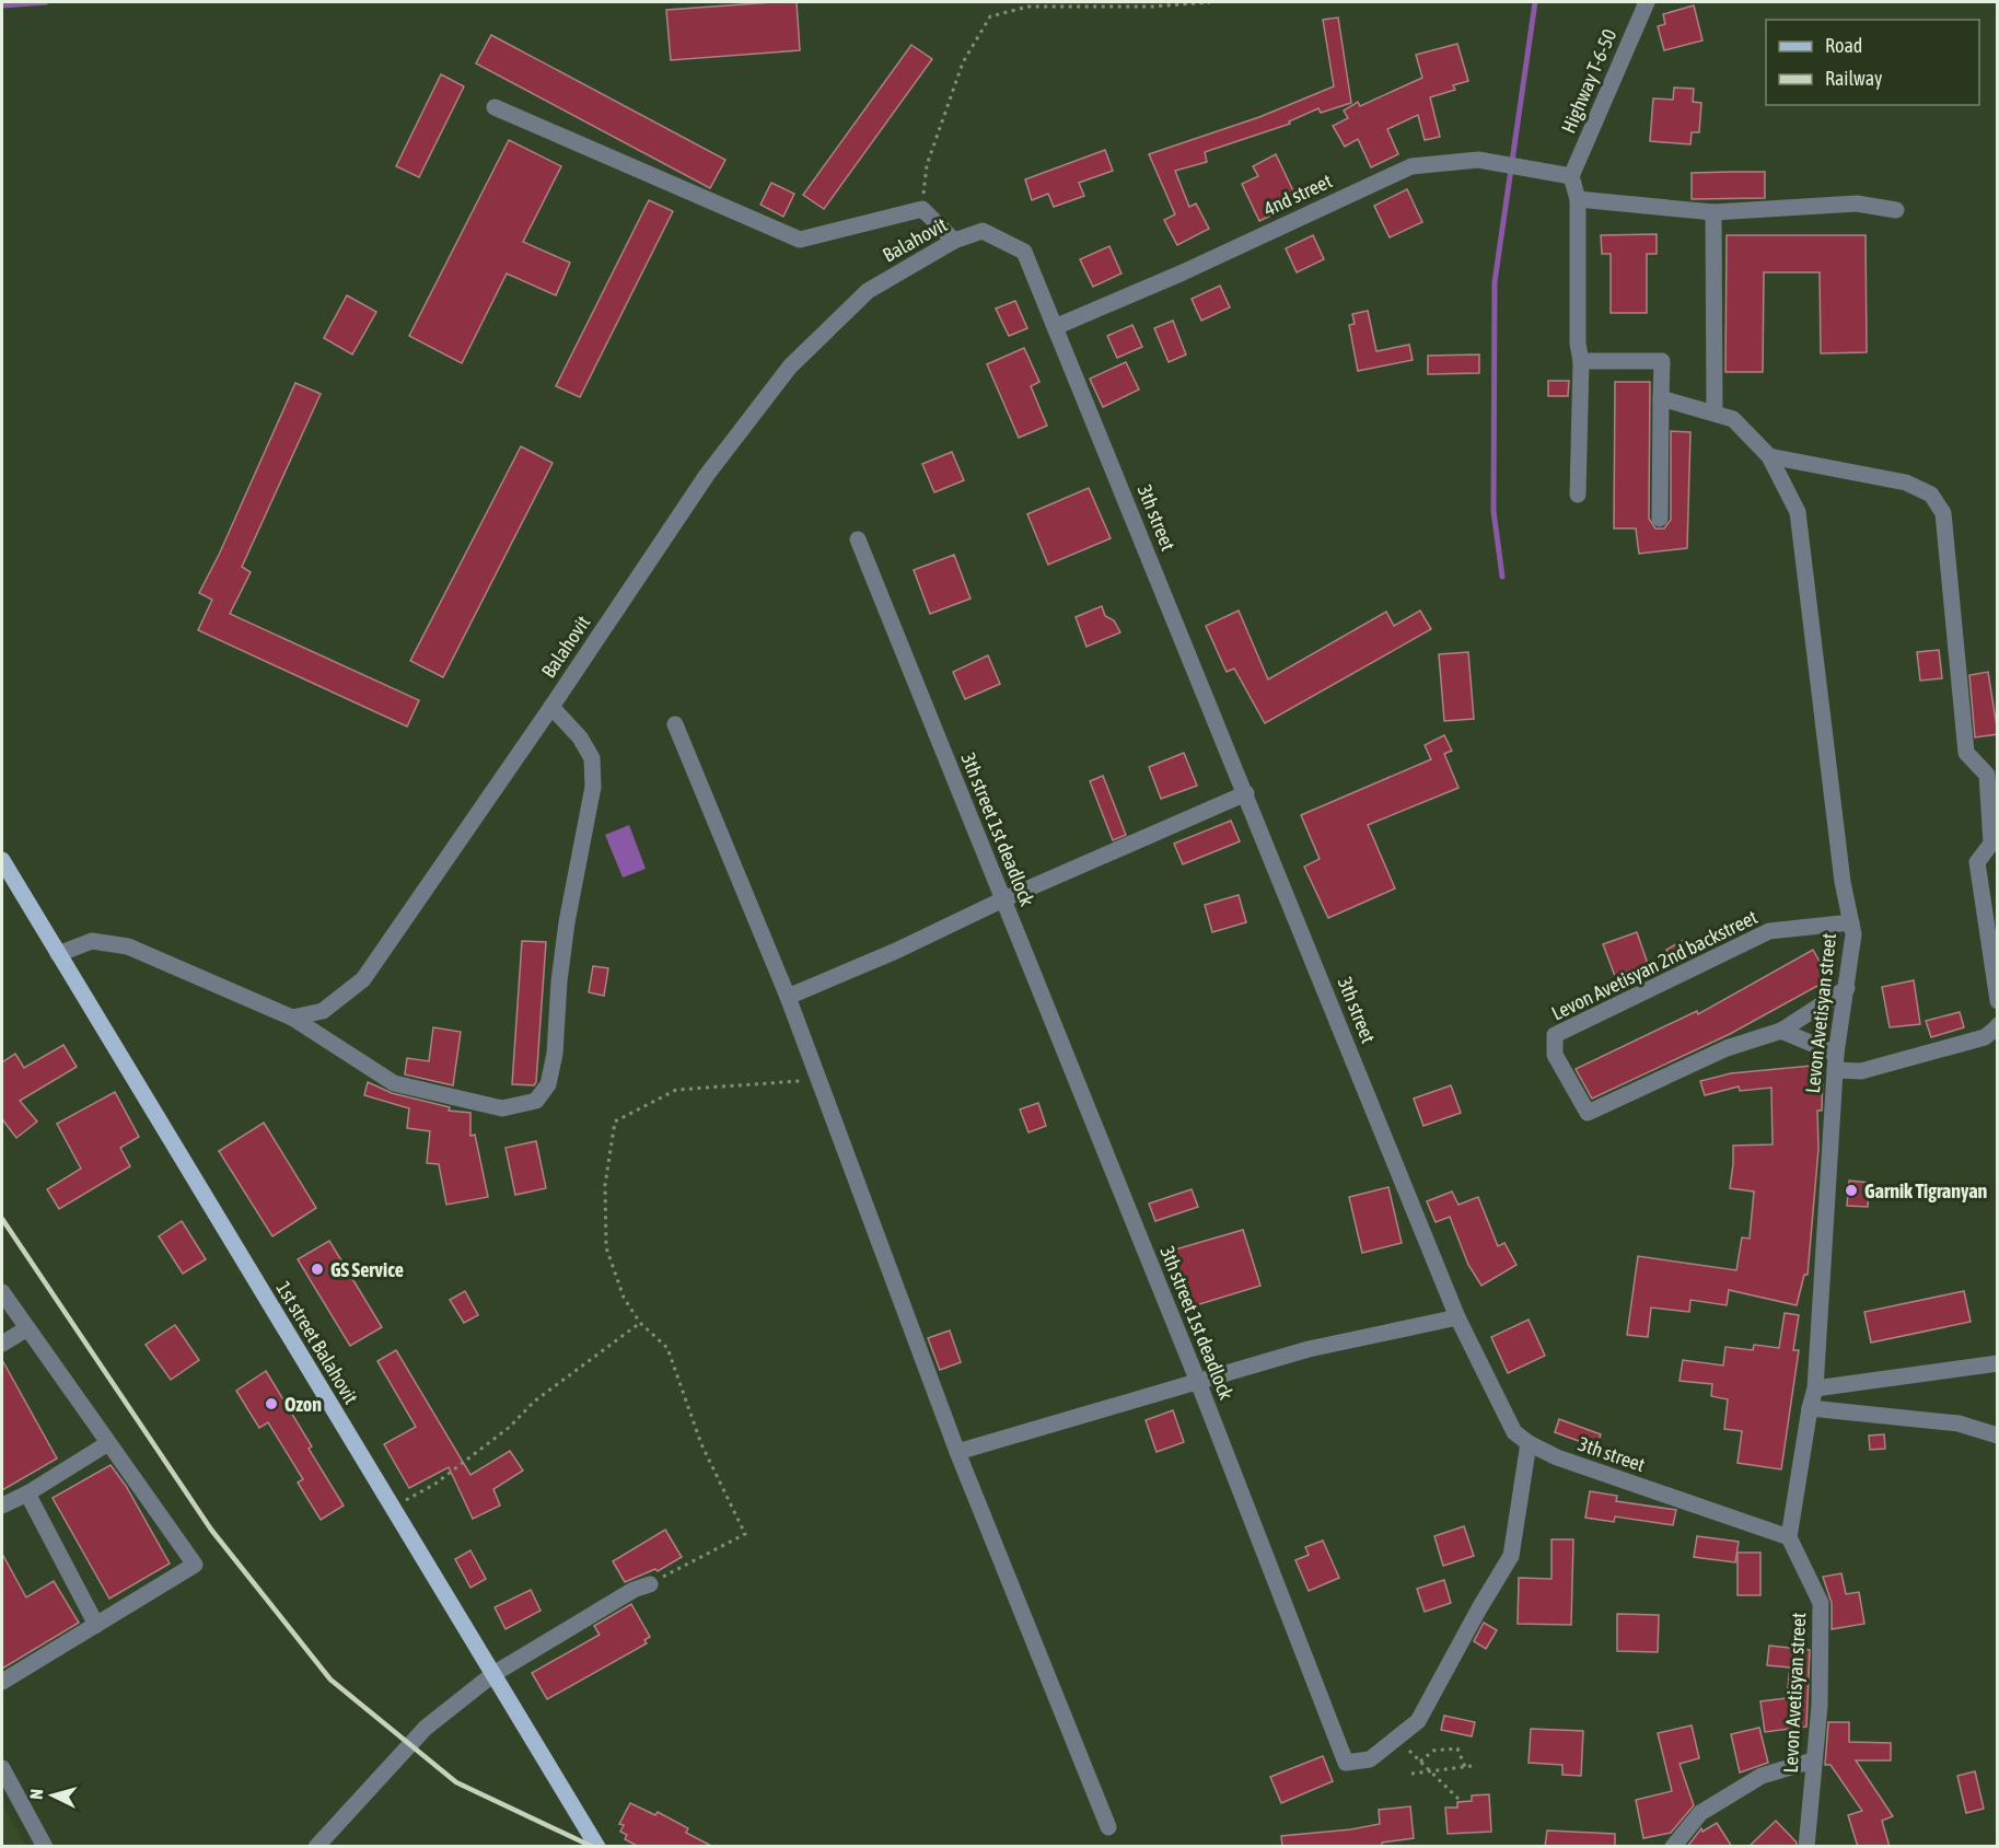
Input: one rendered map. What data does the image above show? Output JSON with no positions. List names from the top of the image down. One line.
{"streets":{"main road":["1st street Balahovit"],"street":["Highway T-6-50","4nd street","Balahovit","3th street","3th street 1st deadlock","Levon Avetisyan 2nd backstreet","Levon Avetisyan street"]},"crossings":[["Highway T-6-50","4nd street"],["4nd street","Balahovit"],["4nd street","3th street"],["Balahovit","3th street"],["3th street","3th street 1st deadlock"],["3th street","Levon Avetisyan street"],["Levon Avetisyan 2nd backstreet","Levon Avetisyan street"]],"places":["Garnik Tigranyan","GS Service","Ozon"],"legend":["Road","Railway"],"north":"left"}
